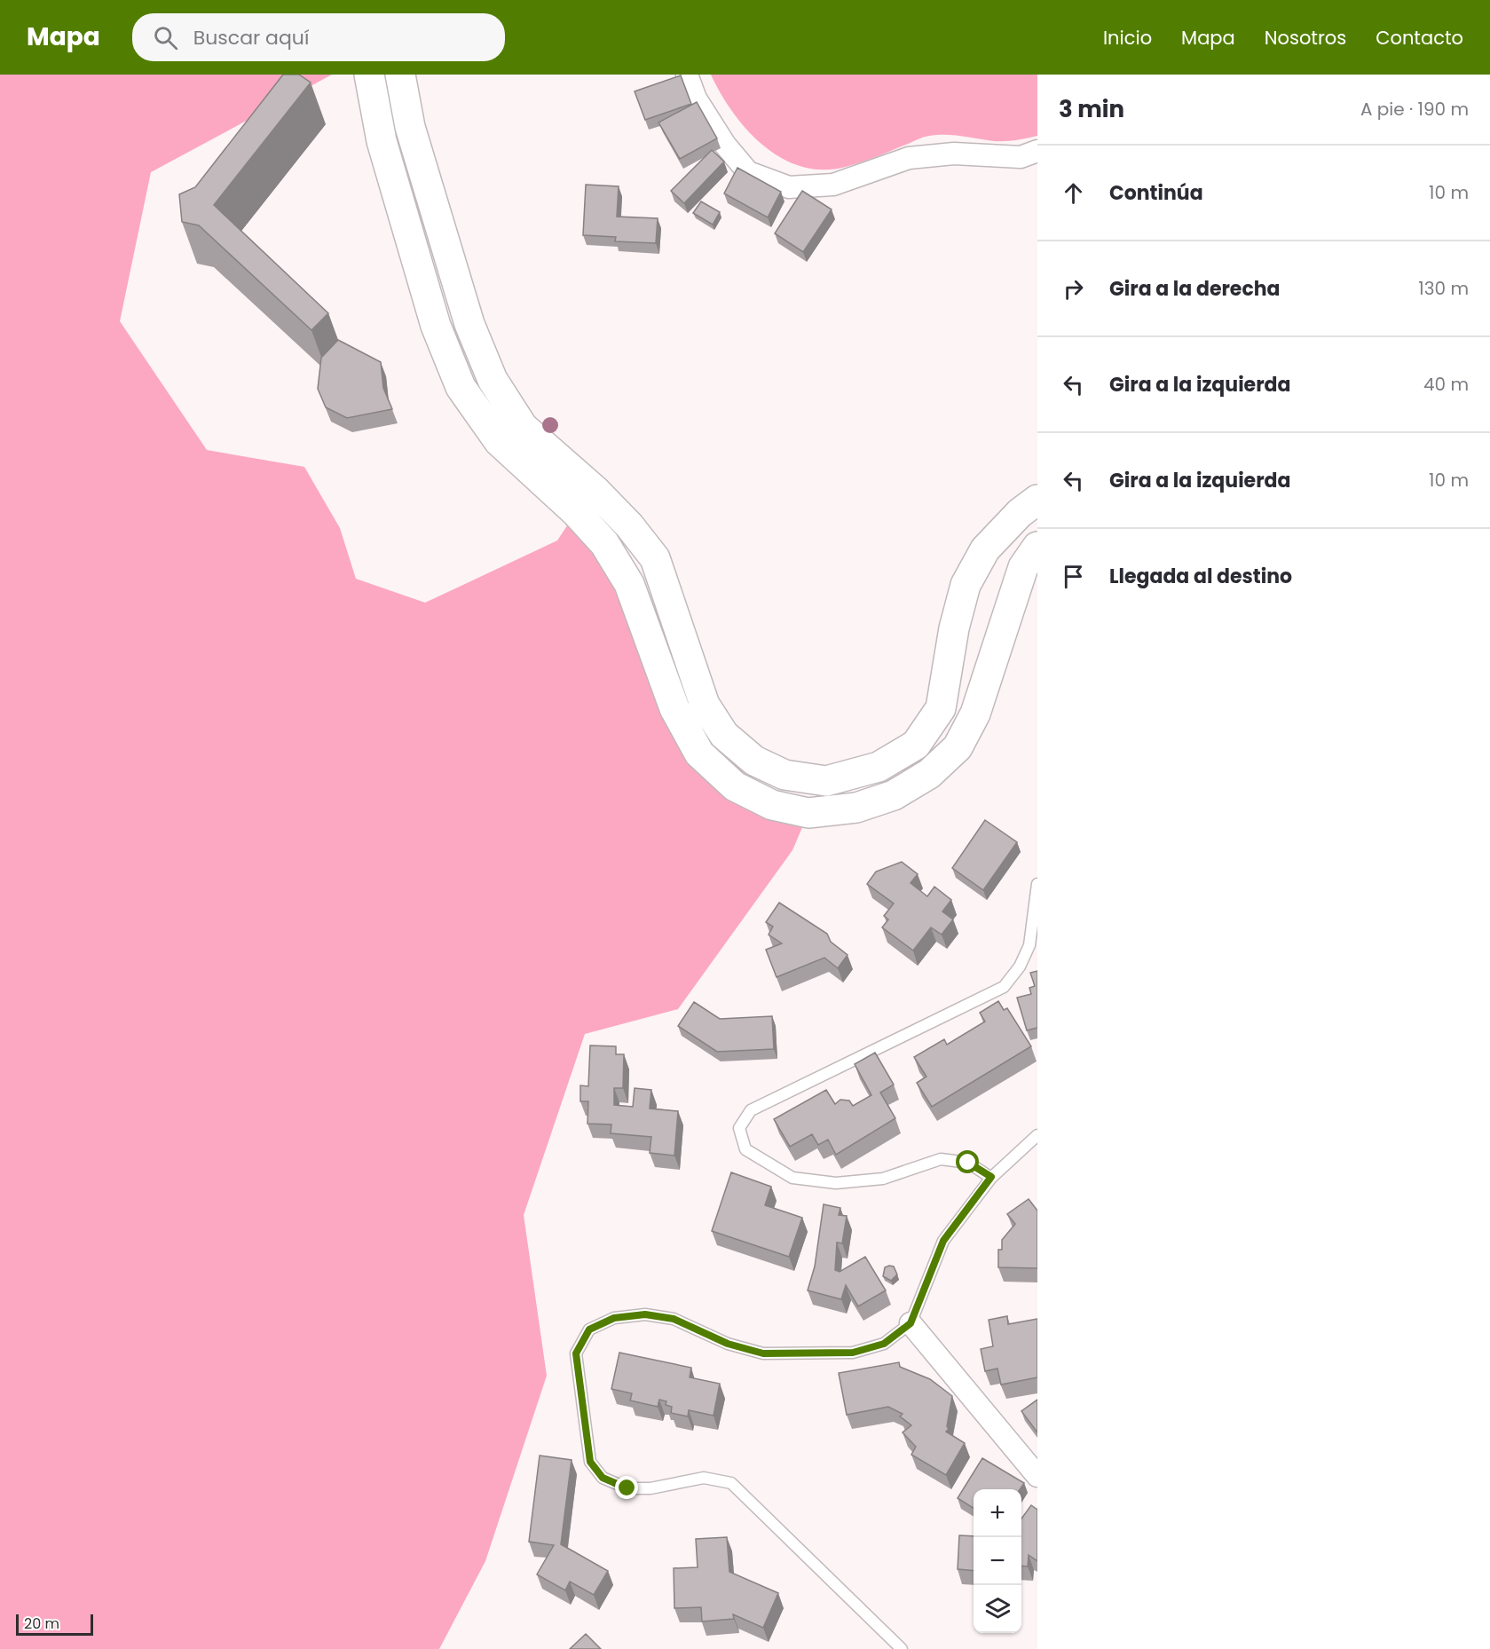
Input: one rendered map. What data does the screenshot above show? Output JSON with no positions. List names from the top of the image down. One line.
{"scale_bar":"20 m","page":{"header":"Mapa","search":"Buscar aquí","nav":["Inicio","Mapa","Nosotros","Contacto"],"heading":["3 min","A pie · 190 m"],"list":[["Continúa","10 m"],["Gira a la derecha","130 m"],["Gira a la izquierda","40 m"],["Gira a la izquierda","10 m"],"Llegada al destino"],"map_buttons":["+","−"],"scale":"20 m"}}
